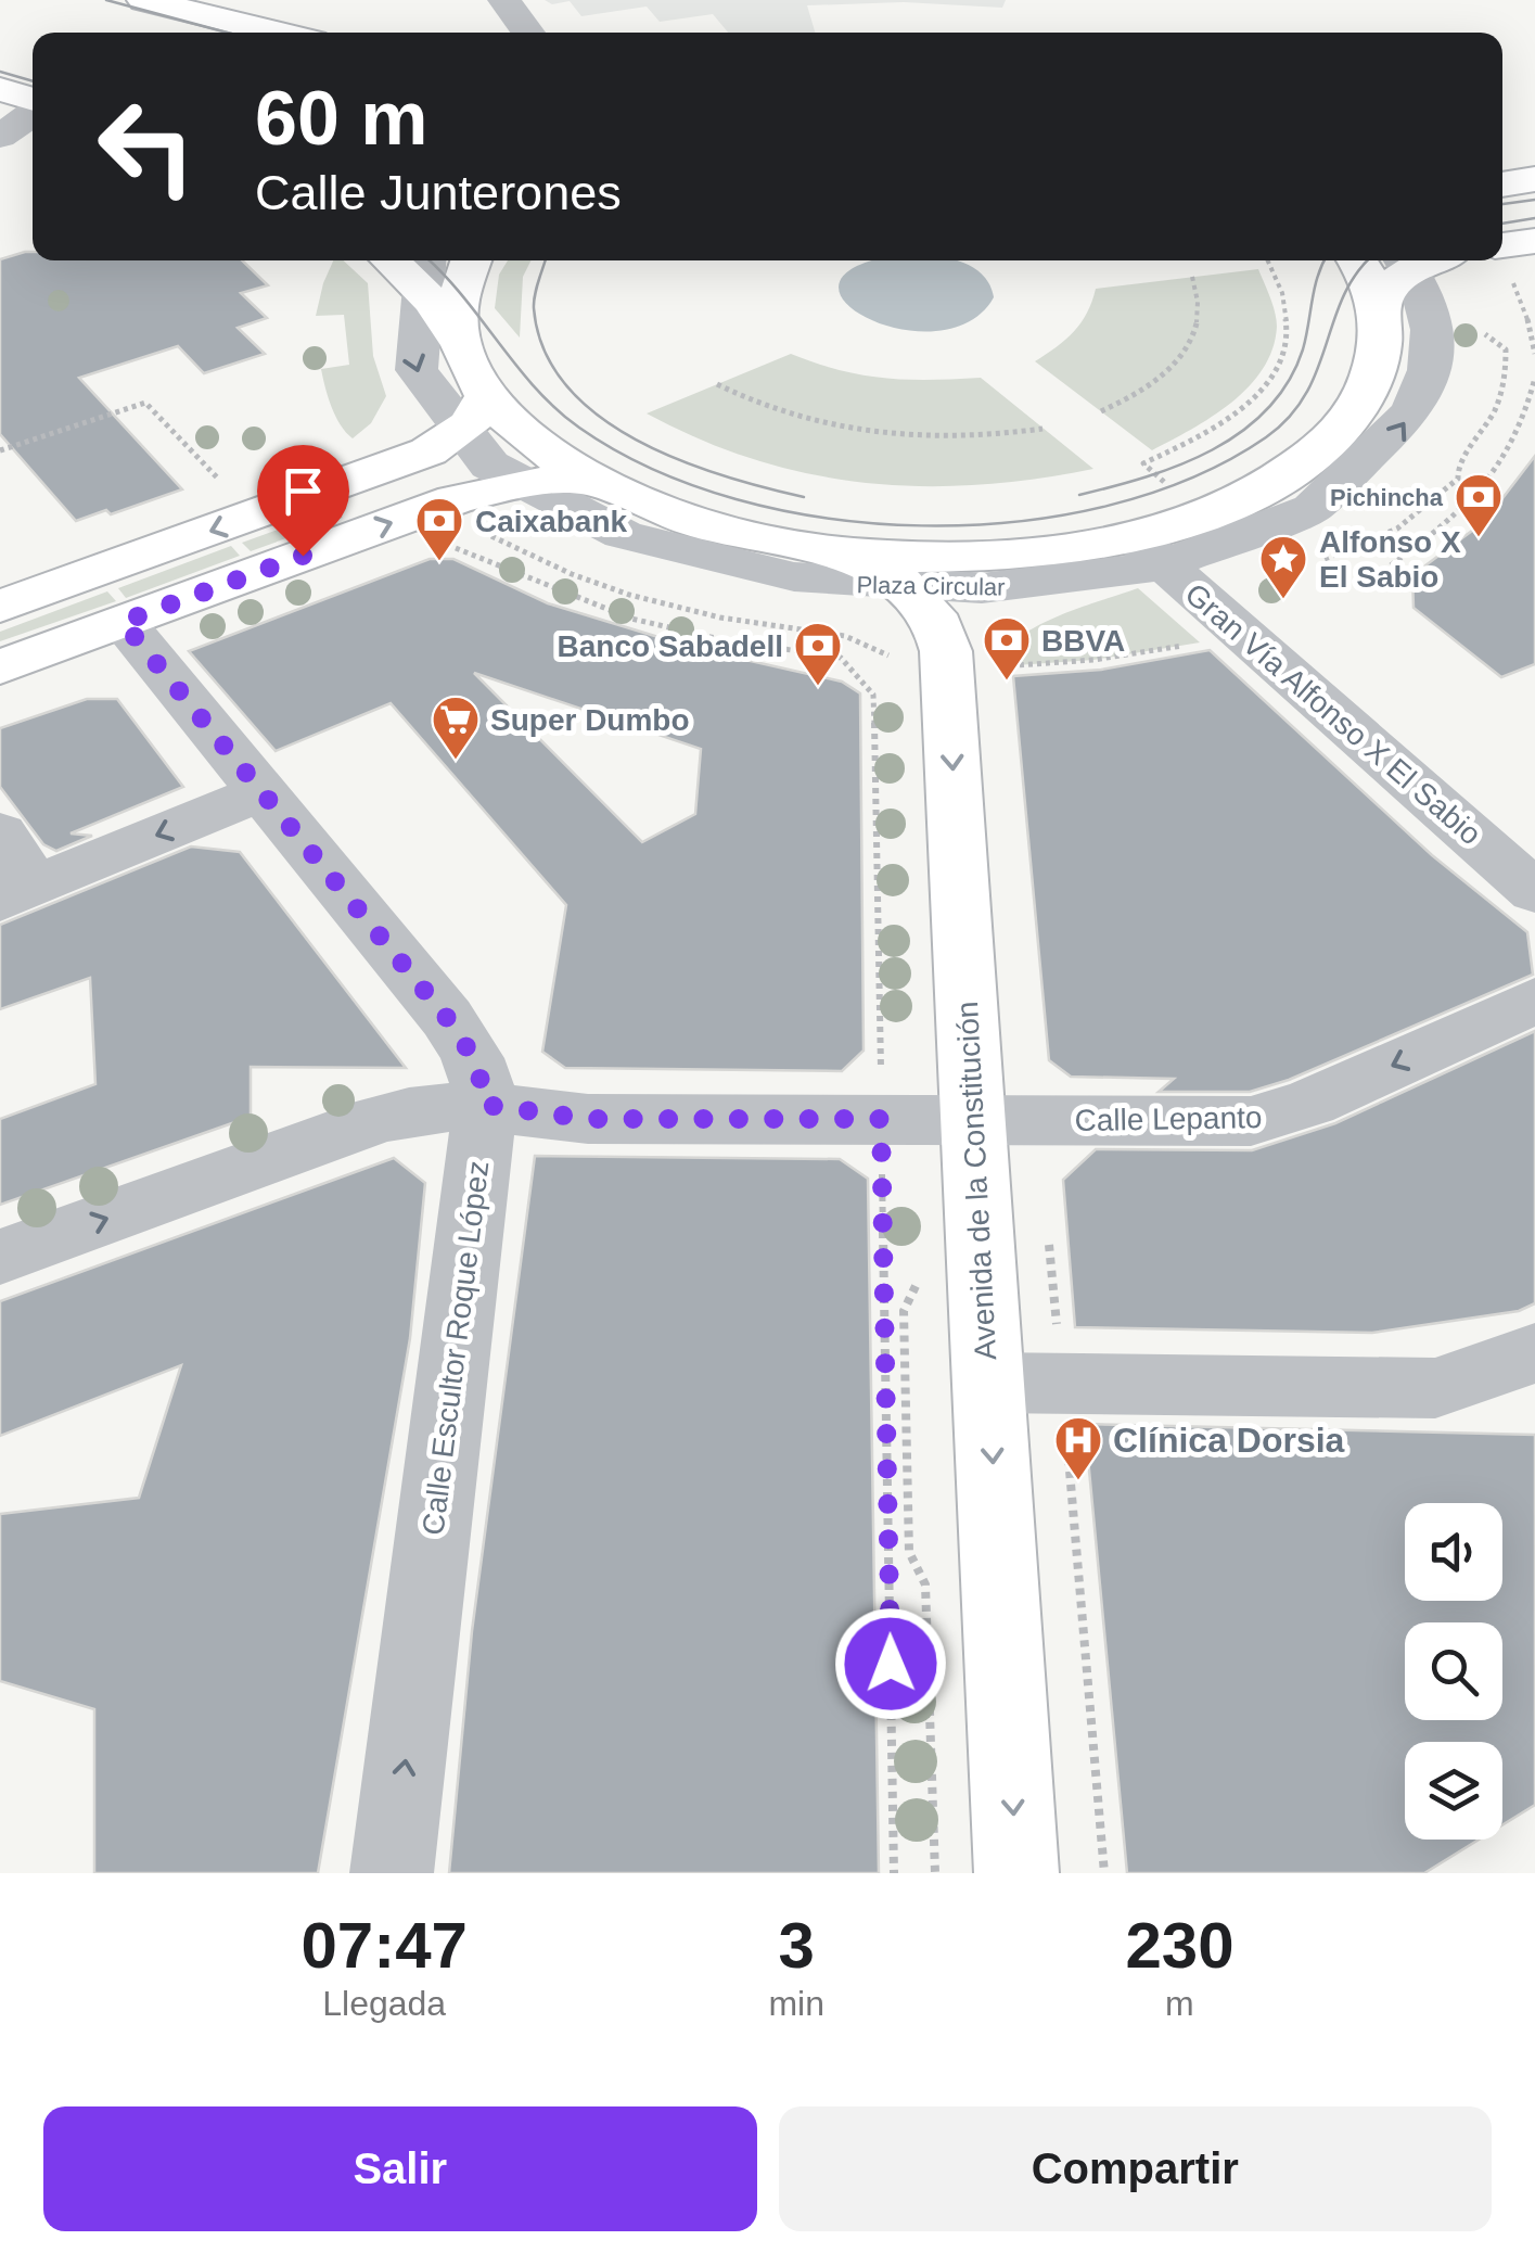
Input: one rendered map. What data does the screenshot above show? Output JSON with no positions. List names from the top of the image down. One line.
{"streets":{"main road":["Plaza Circular","Avenida de la Constitución"],"street":["Gran Vía Alfonso X El Sabio","Calle Lepanto","Calle Escultor Roque López"]},"crossings":[["Plaza Circular","Gran Vía Alfonso X El Sabio"],["Plaza Circular","Avenida de la Constitución"],["Calle Lepanto","Avenida de la Constitución"],["Calle Lepanto","Calle Escultor Roque López"]],"one_way":["Avenida de la Constitución","Calle Escultor Roque López"],"places":{"bank":["Pichincha","Caixabank","BBVA","Banco Sabadell"],"place":["Alfonso X El Sabio"],"supermarket":["Super Dumbo"],"hospital":["Clínica Dorsia"]},"page":{"turn":["60 m","Calle Junterones"],"eta":["07:47","Llegada","3","min","230","m"],"buttons":["Salir","Compartir"]}}
